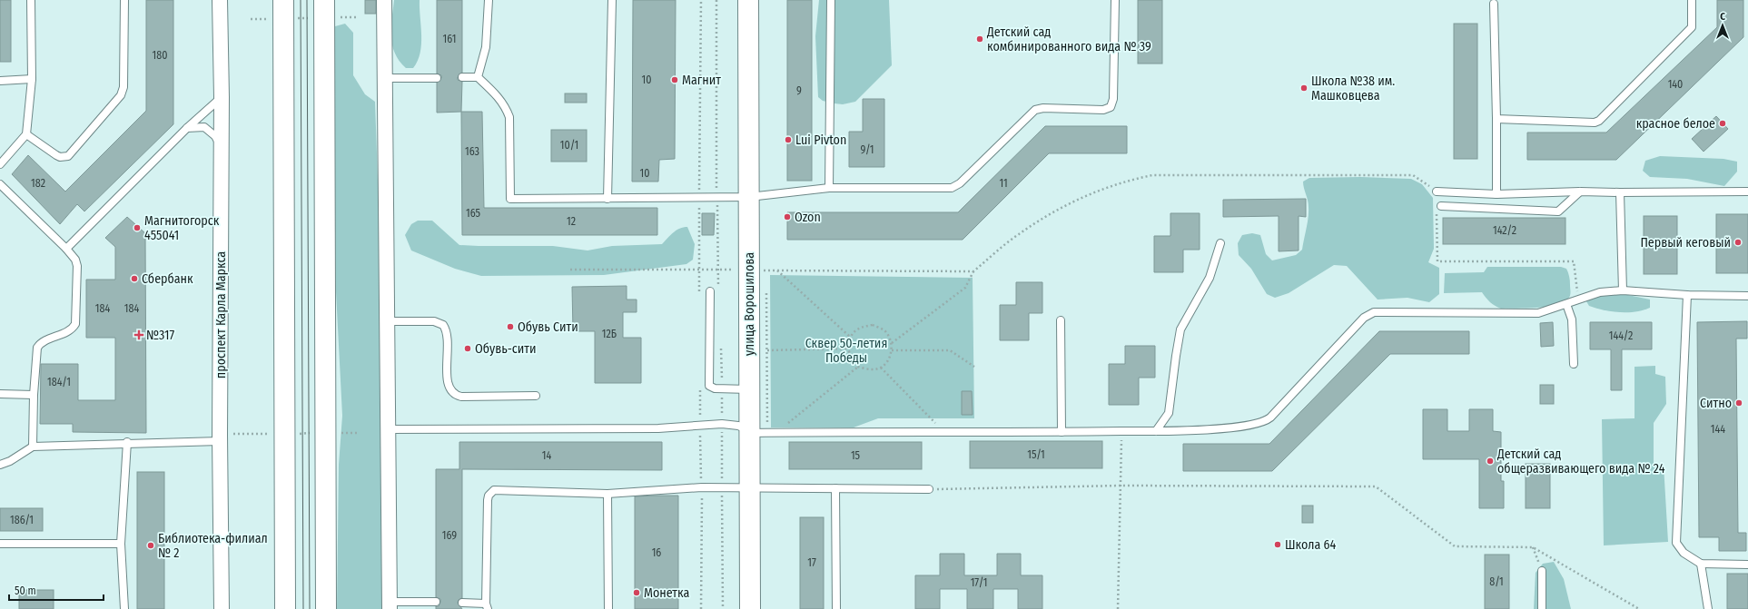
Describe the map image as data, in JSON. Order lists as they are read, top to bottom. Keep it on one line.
{"streets":{"main road":["улица Ворошилова"],"street":["проспект Карла Маркса"]},"parks":["Сквер 50-летия Победы"],"places":{"other":["Детский сад комбинированного вида № 39","Магнит","Школа №38 им. Машковцева","красное белое","Lui Pivton","Ozon","Магнитогорск 455041","Первый кеговый","Сбербанк","Обувь Сити","Обувь-сити","Ситно","Детский сад общеразвивающего вида № 24","Школа 64","Библиотека-филиал № 2","Монетка"],"health":["№317"]},"house_numbers":["161","180","10","140","9","10/1","9/1","163","10","182","11","165","12","142/2","184","184","12Б","144/2","184/1","144","15/1","14","15","186/1","169","16","17","8/1","17/1"],"scale_bar":"50 m","north":"top"}
